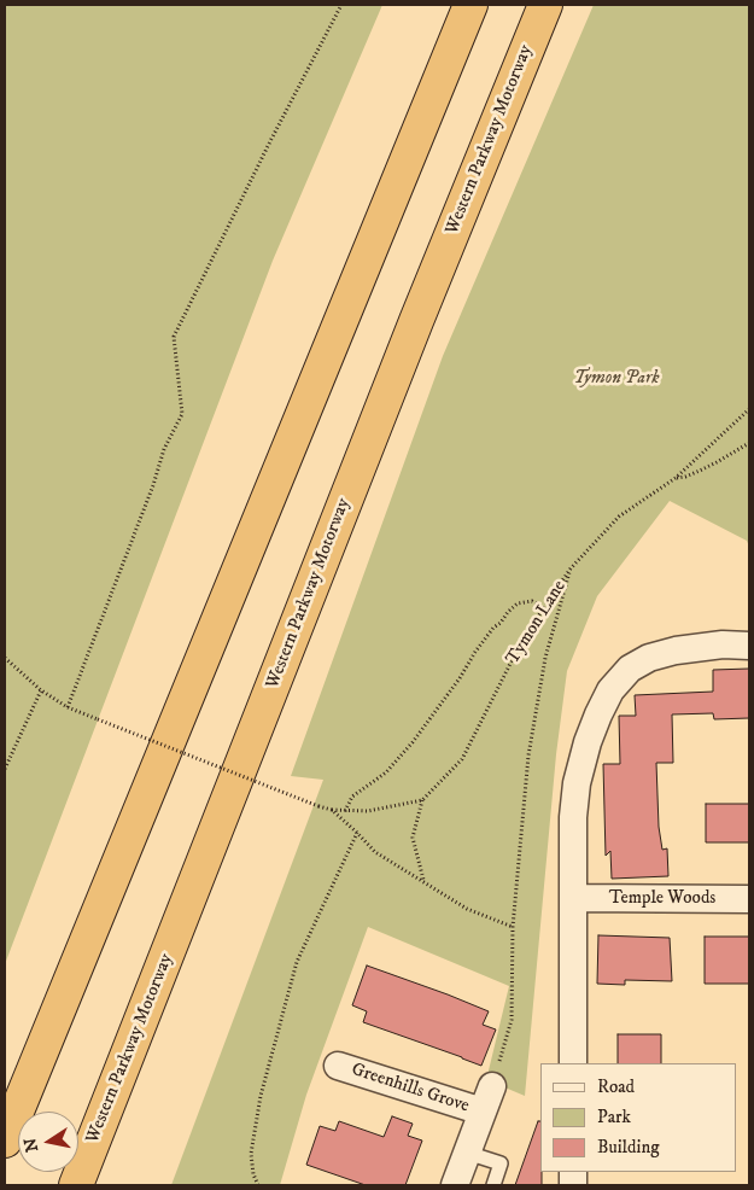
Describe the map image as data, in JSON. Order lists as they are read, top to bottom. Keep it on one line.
{"streets":{"highway":["Western Parkway Motorway"],"street":["Temple Woods","Greenhills Grove"],"path":["Tymon Lane"]},"parks":["Tymon Park"],"legend":["Road","Park","Building"],"north":"left"}
